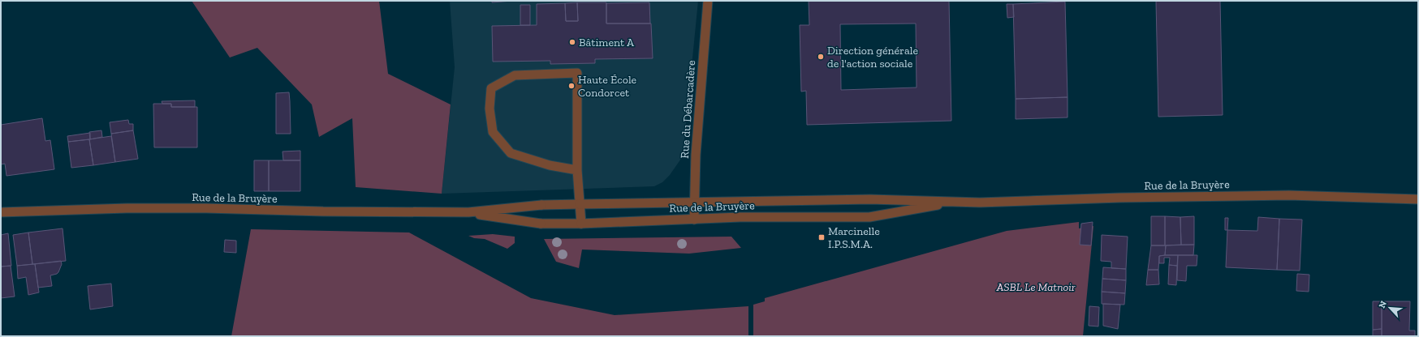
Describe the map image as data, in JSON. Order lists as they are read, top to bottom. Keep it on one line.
{"streets":{"street":["Rue du Débarcadère","Rue de la Bruyère"]},"crossings":[["Rue du Débarcadère","Rue de la Bruyère"]],"parks":["ASBL Le Matnoir"],"places":{"other":["Bâtiment A","Direction générale de l'action sociale","Haute École Condorcet"],"transit":["Marcinelle I.P.S.M.A."]},"north":"top left"}
